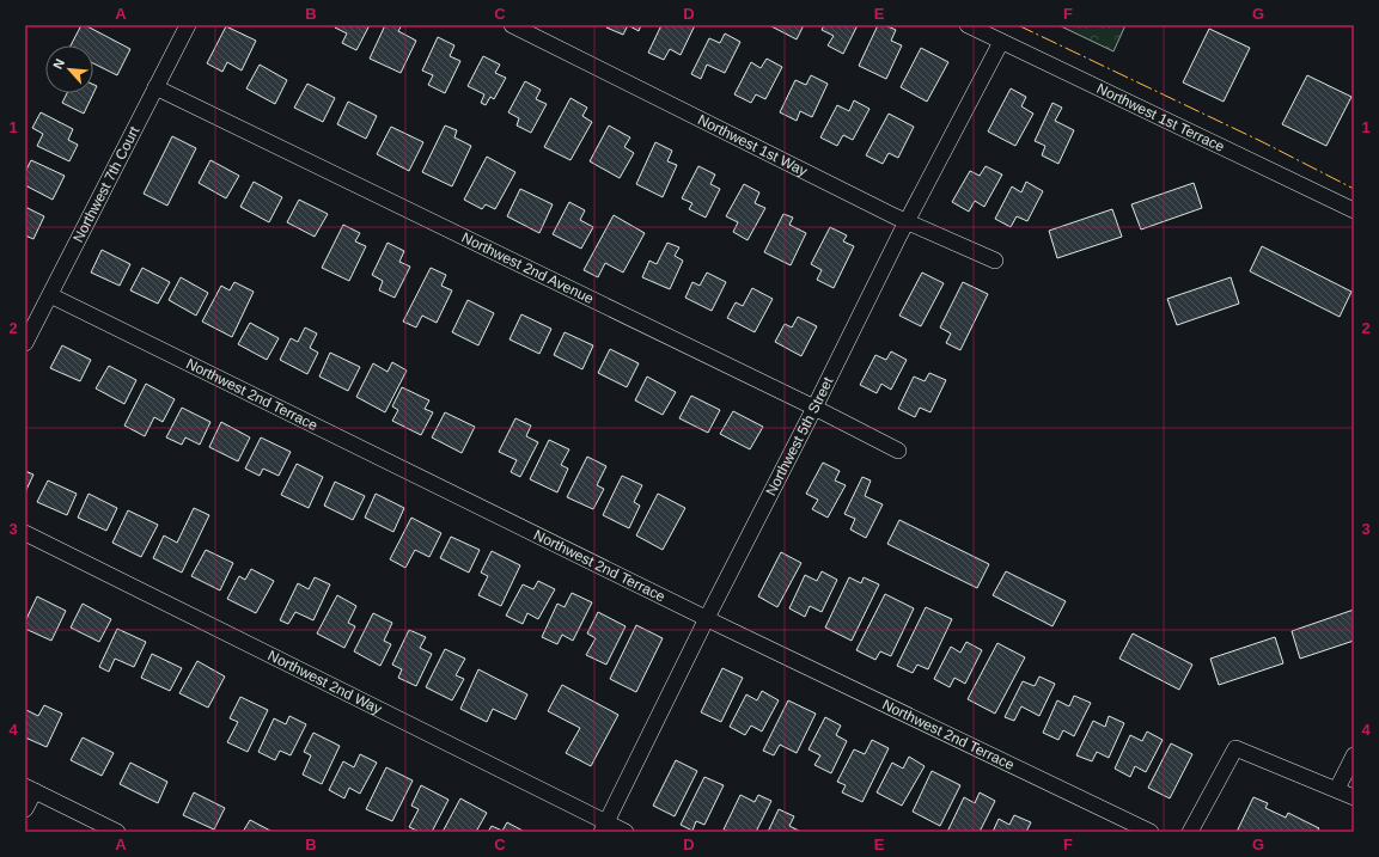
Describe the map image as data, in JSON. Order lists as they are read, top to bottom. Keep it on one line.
{"streets":{"street":["Northwest 1st Terrace","Northwest 1st Way","Northwest 7th Court","Northwest 2nd Avenue","Northwest 2nd Terrace","Northwest 5th Street","Northwest 2nd Way"]},"crossings":[["Northwest 1st Terrace","Northwest 5th Street"],["Northwest 1st Way","Northwest 5th Street"],["Northwest 7th Court","Northwest 2nd Avenue"],["Northwest 7th Court","Northwest 2nd Terrace"],["Northwest 2nd Avenue","Northwest 5th Street"],["Northwest 2nd Terrace","Northwest 5th Street"],["Northwest 5th Street","Northwest 2nd Way"]],"north":"top left","grid":{"columns":["A","B","C","D","E","F","G"],"rows":["1","2","3","4"]}}
